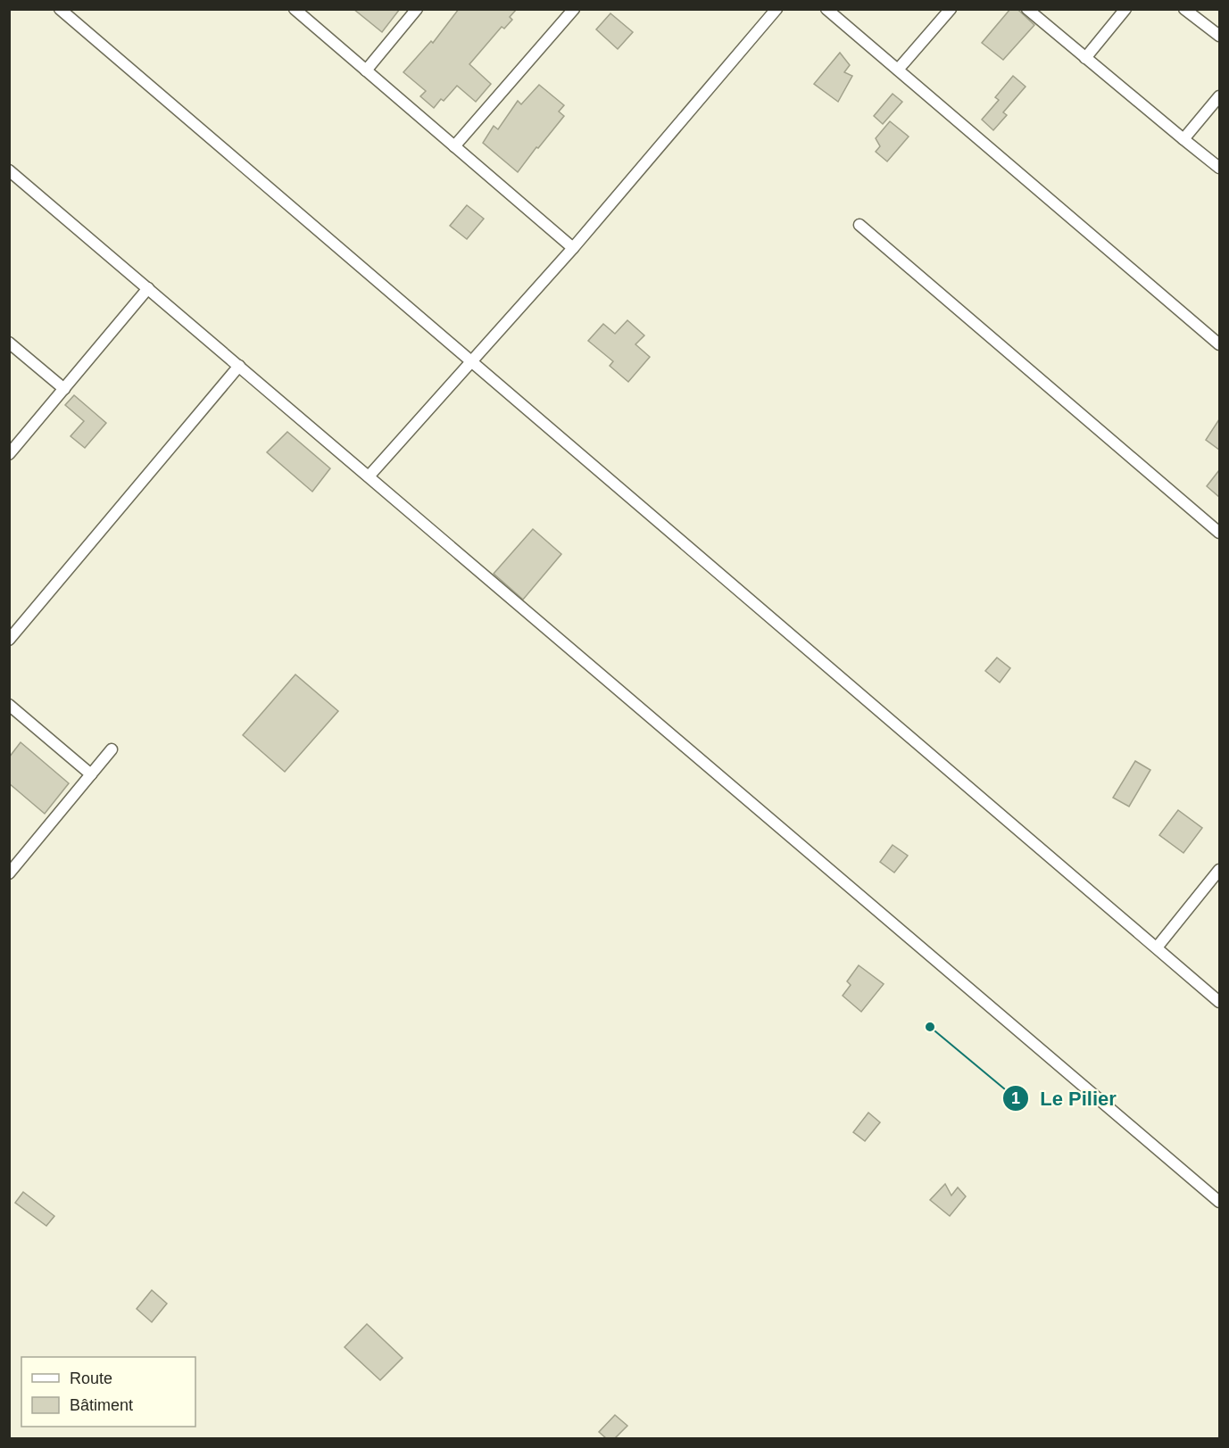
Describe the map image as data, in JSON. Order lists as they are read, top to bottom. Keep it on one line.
{"places":["Le Pilier"],"legend":["Route","Bâtiment"]}
